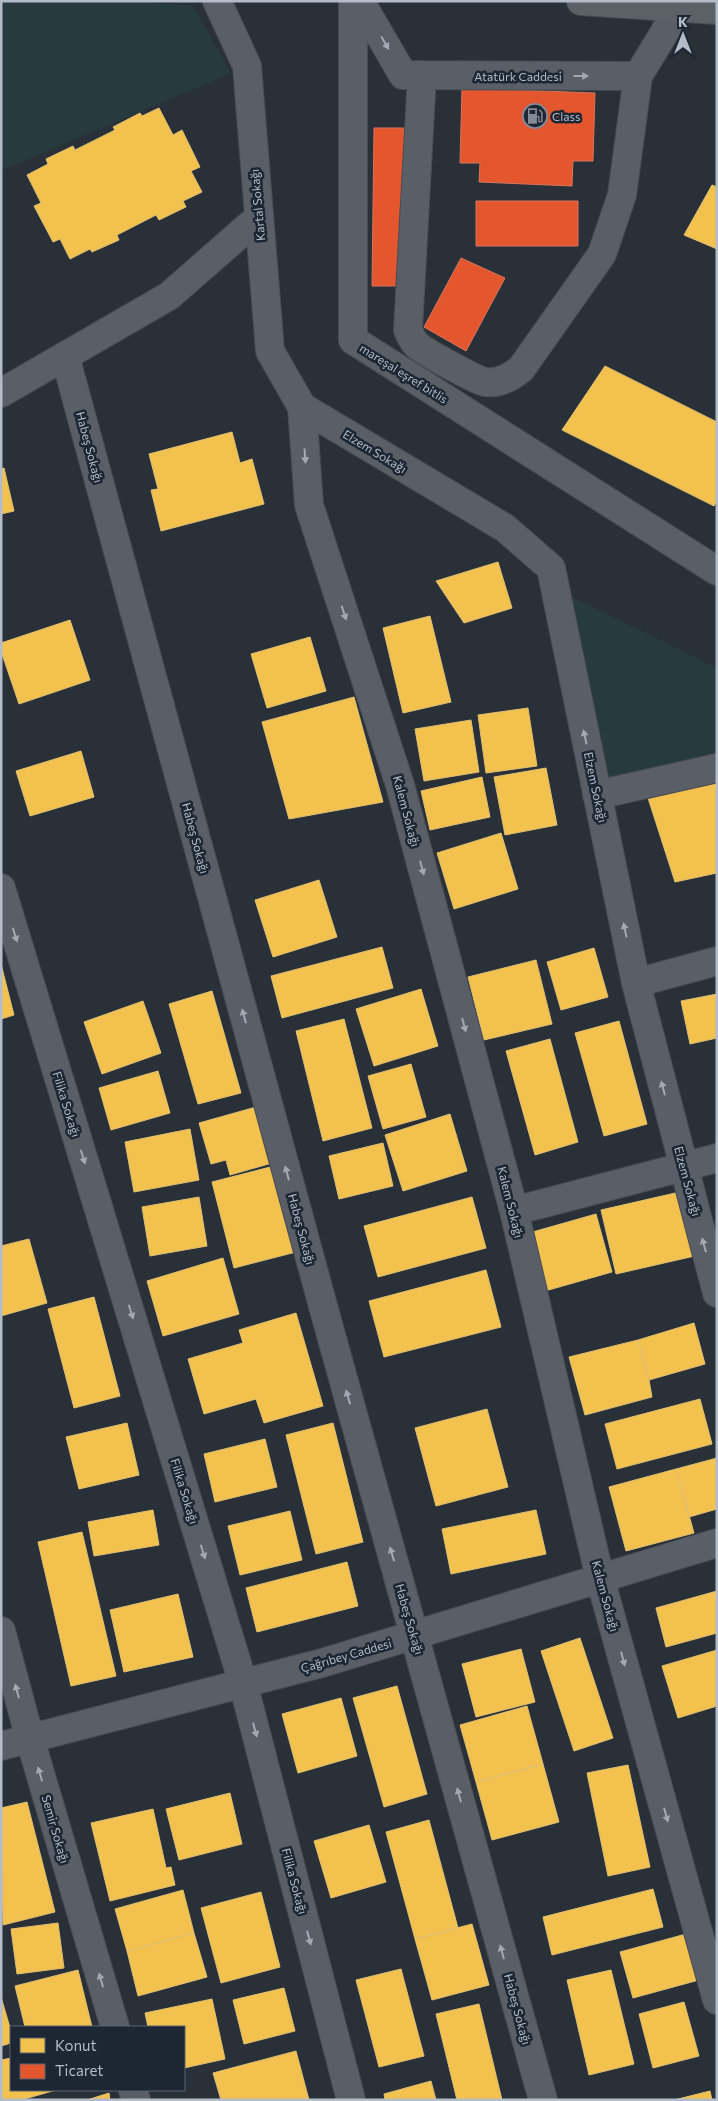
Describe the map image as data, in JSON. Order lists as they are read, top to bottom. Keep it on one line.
{"streets":{"street":["Atatürk Caddesi","Kartal Sokağı","mareşal eşref bitlis","Habeş Sokağı","Elzem Sokağı","Kalem Sokağı","Filika Sokağı","Çağrıbey Caddesi","Semir Sokağı"]},"crossings":[["Kartal Sokağı","Elzem Sokağı"],["Kartal Sokağı","Kalem Sokağı"],["Habeş Sokağı","Çağrıbey Caddesi"],["Elzem Sokağı","Kalem Sokağı"],["Kalem Sokağı","Çağrıbey Caddesi"],["Filika Sokağı","Çağrıbey Caddesi"],["Çağrıbey Caddesi","Semir Sokağı"]],"one_way":["Atatürk Caddesi","Habeş Sokağı","Elzem Sokağı","Kalem Sokağı","Filika Sokağı","Semir Sokağı"],"places":{"fuel station":["Class"]},"legend":["Konut","Ticaret"],"north":"top"}
